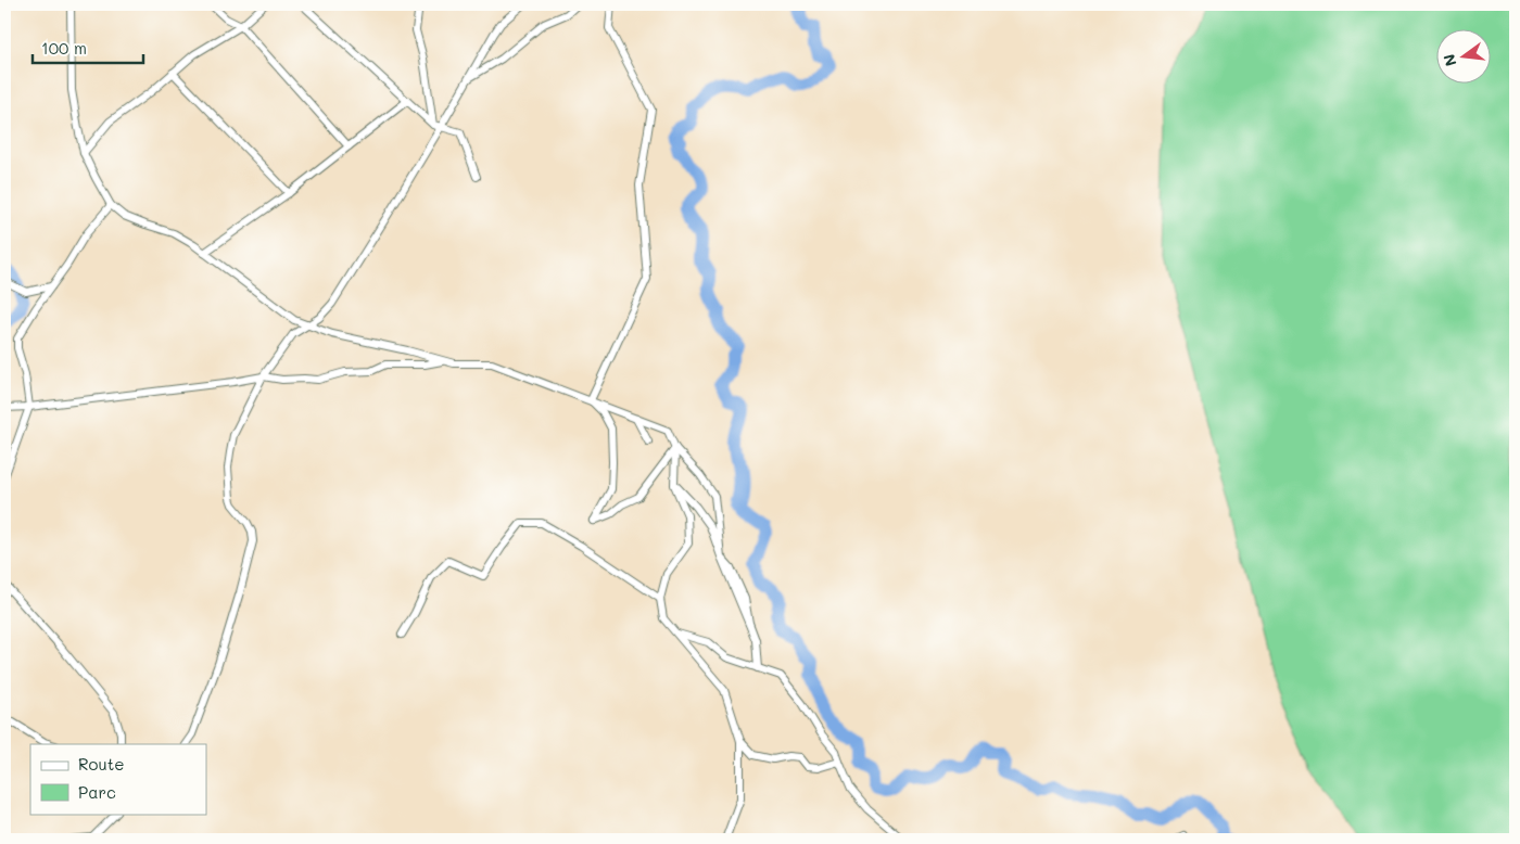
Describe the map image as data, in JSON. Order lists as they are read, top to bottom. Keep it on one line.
{"legend":["Route","Parc"],"scale_bar":"100 m","north":"left"}
